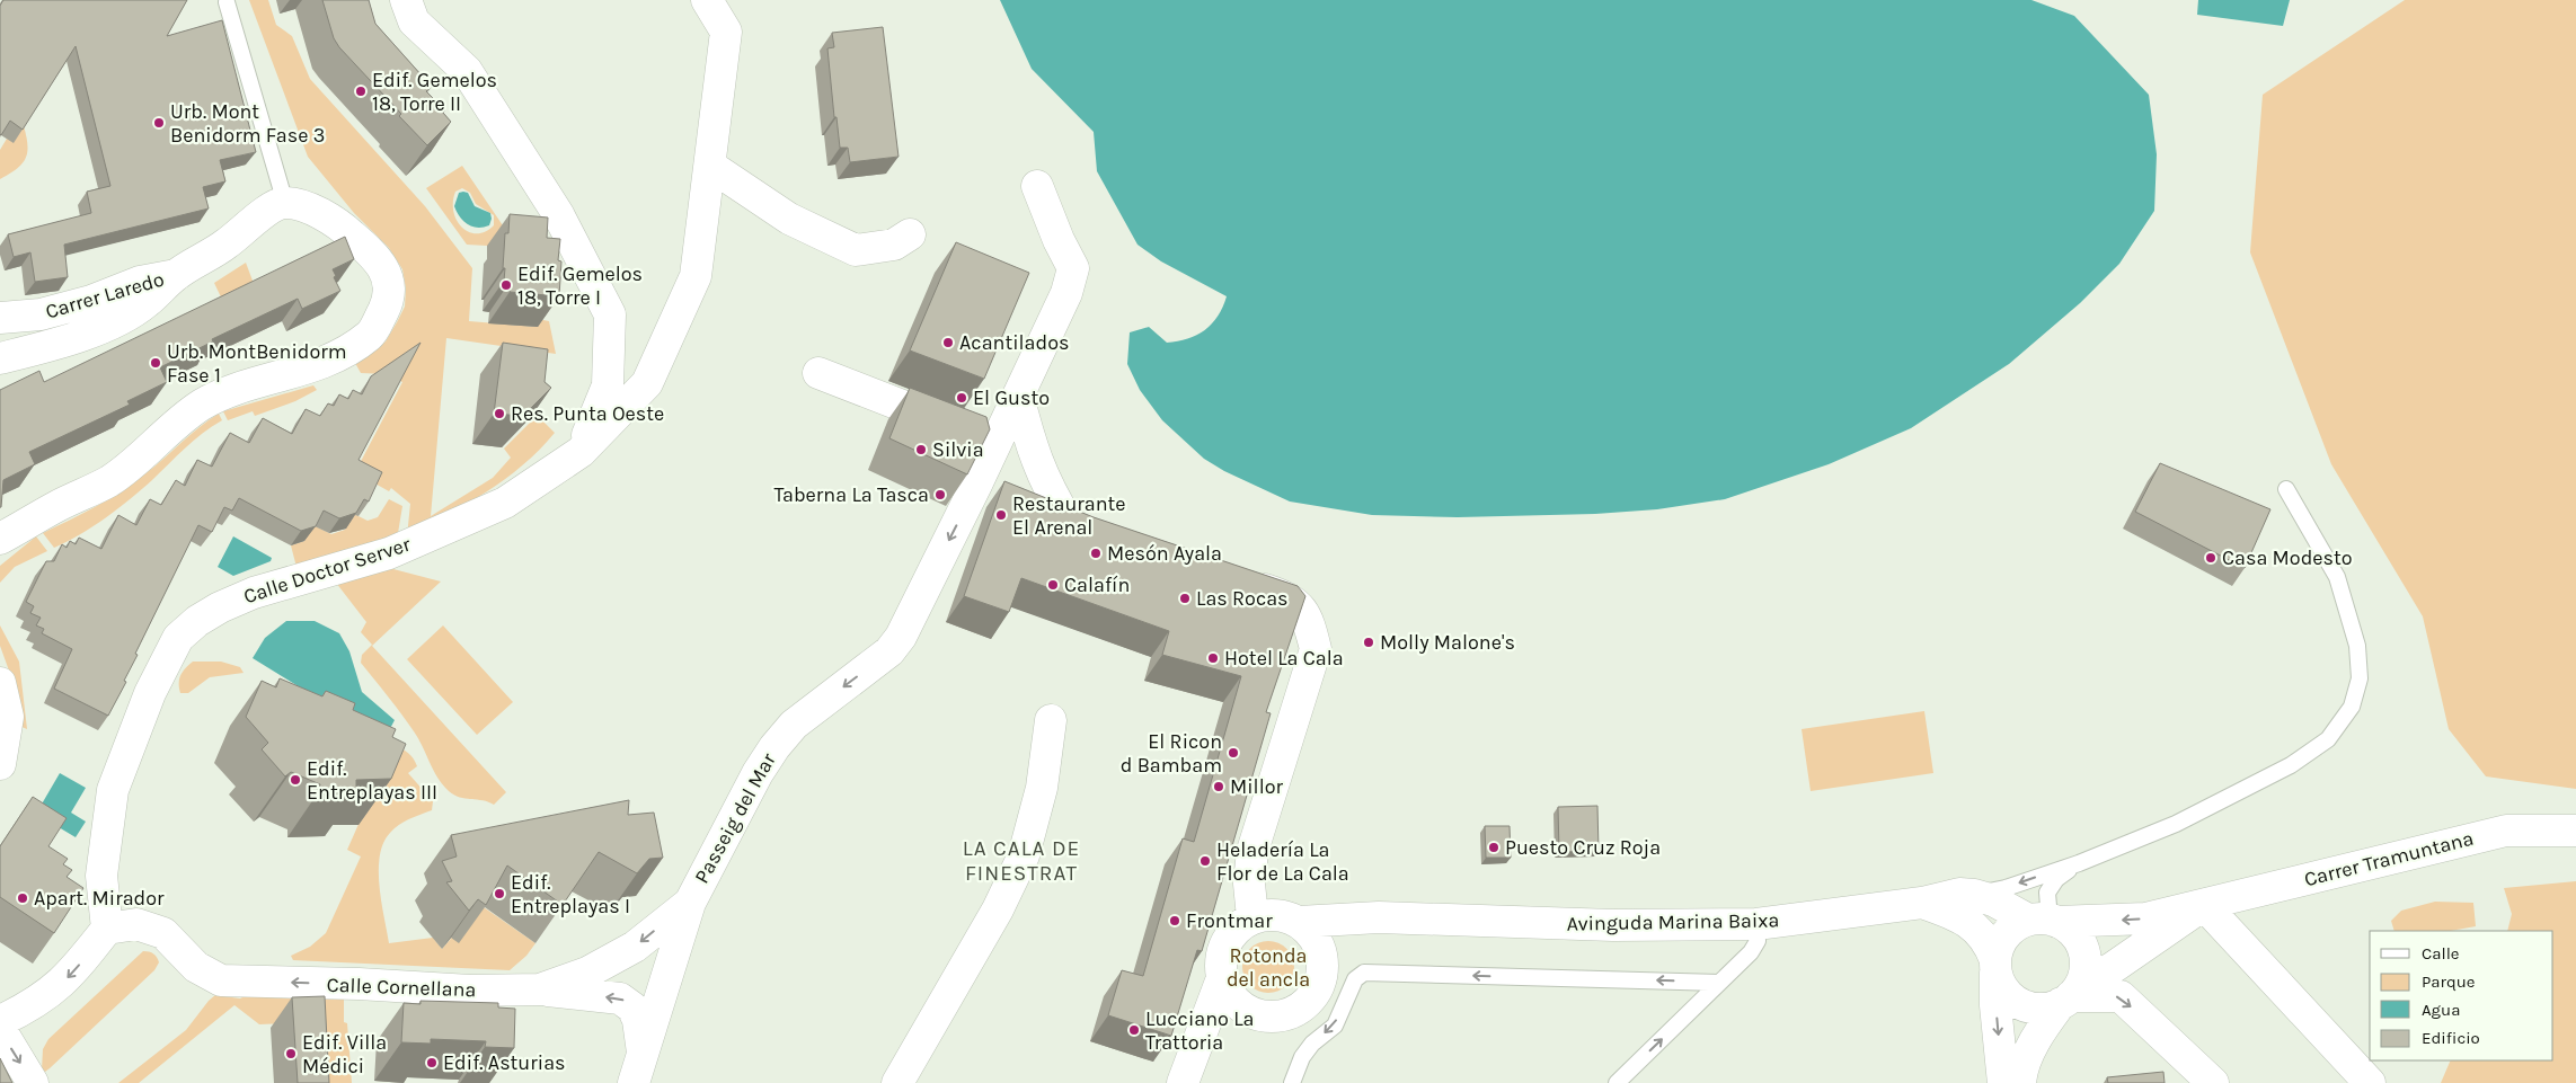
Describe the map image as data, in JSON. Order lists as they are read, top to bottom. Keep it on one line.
{"streets":{"street":["Carrer Laredo","Calle Doctor Server","Passeig del Mar","Carrer Tramuntana","Avinguda Marina Baixa","Calle Cornellana"]},"crossings":[["Calle Doctor Server","Calle Cornellana"],["Passeig del Mar","Calle Cornellana"],["Carrer Tramuntana","Avinguda Marina Baixa"]],"one_way":["Calle Cornellana"],"districts":["LA CALA DE FINESTRAT"],"parks":["Rotonda del ancla"],"places":["Edif. Gemelos 18, Torre II","Urb. Mont Benidorm Fase 3","Edif. Gemelos 18, Torre I","Acantilados","Urb. MontBenidorm Fase 1","El Gusto","Res. Punta Oeste","Silvia","Taberna La Tasca","Restaurante El Arenal","Mesón Ayala","Casa Modesto","Calafín","Las Rocas","Molly Malone's","Hotel La Cala","El Ricon d Bambam","Edif. Entreplayas III","Millor","Puesto Cruz Roja","Heladería La Flor de La Cala","Edif. Entreplayas I","Apart. Mirador","Frontmar","Lucciano La Trattoria","Edif. Villa Médici","Edif. Asturias"],"legend":["Calle","Parque","Agua","Edificio"]}
